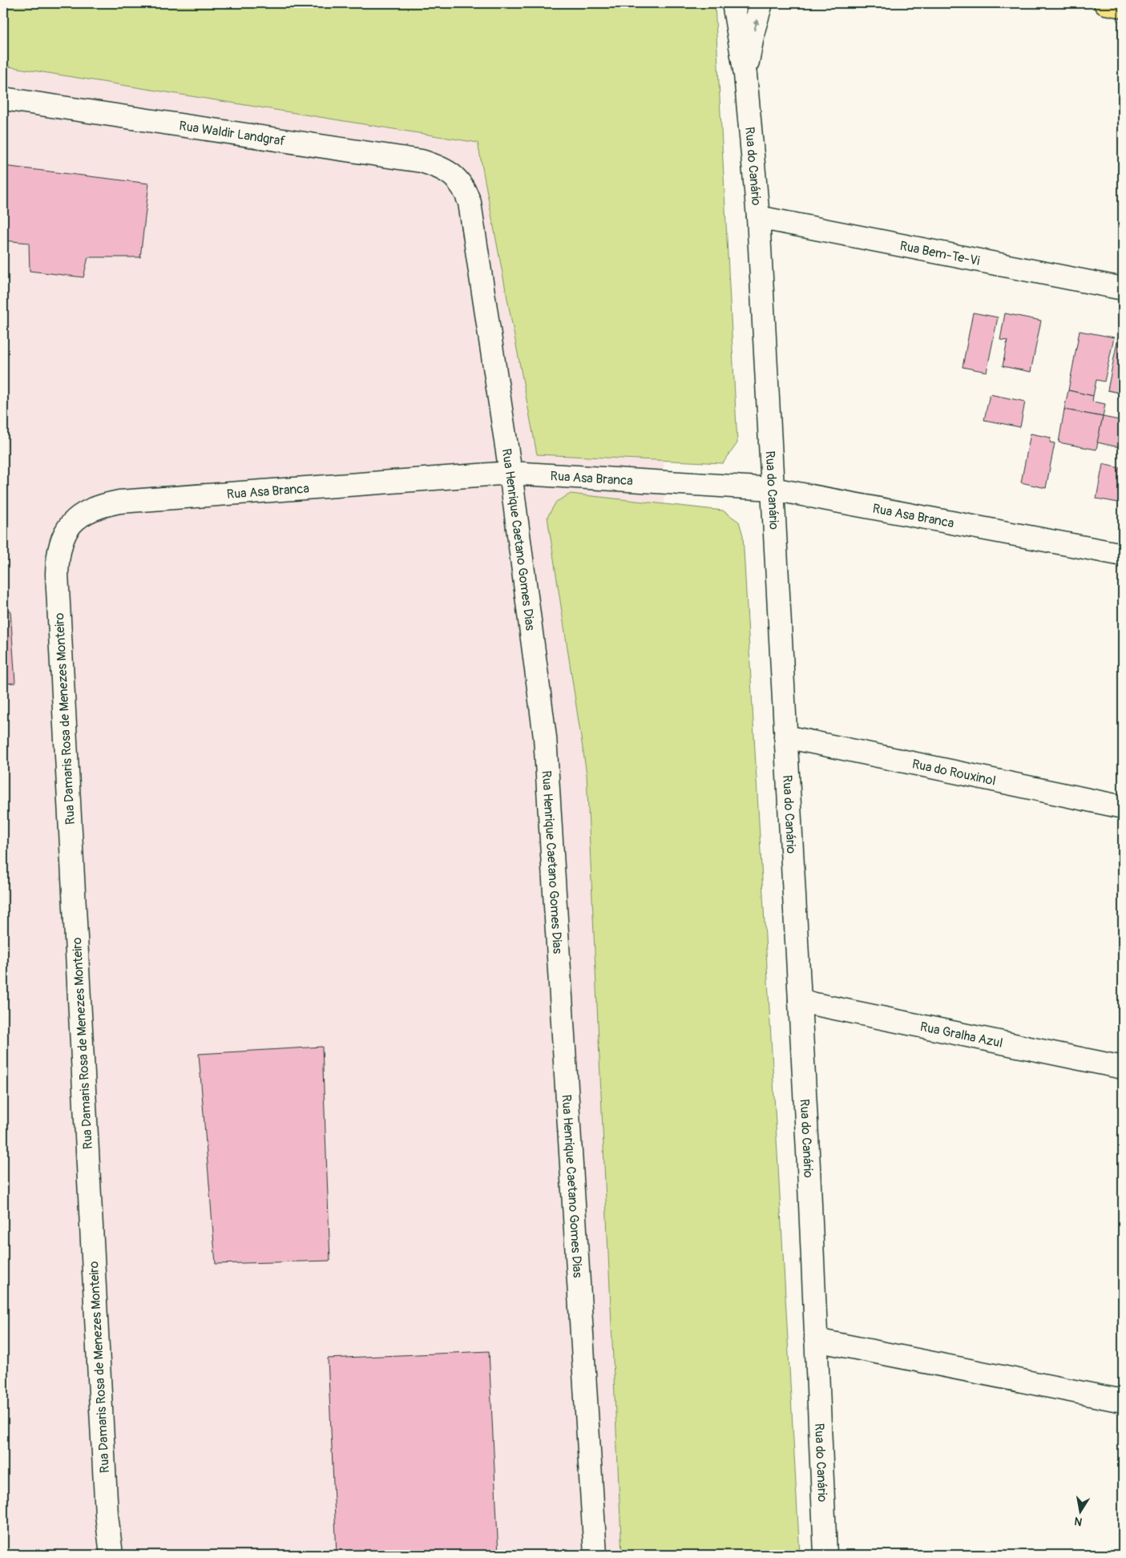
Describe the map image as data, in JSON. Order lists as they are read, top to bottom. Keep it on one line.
{"streets":{"street":["Rua Waldir Landgraf","Rua do Canário","Rua Bem-Te-Vi","Rua Asa Branca","Rua Henrique Caetano Gomes Dias","Rua Damaris Rosa de Menezes Monteiro","Rua do Rouxinol","Rua Gralha Azul"]},"crossings":[["Rua Waldir Landgraf","Rua Henrique Caetano Gomes Dias"],["Rua do Canário","Rua Bem-Te-Vi"],["Rua do Canário","Rua Asa Branca"],["Rua do Canário","Rua do Rouxinol"],["Rua do Canário","Rua Gralha Azul"],["Rua Asa Branca","Rua Henrique Caetano Gomes Dias"],["Rua Asa Branca","Rua Damaris Rosa de Menezes Monteiro"]],"north":"bottom"}
